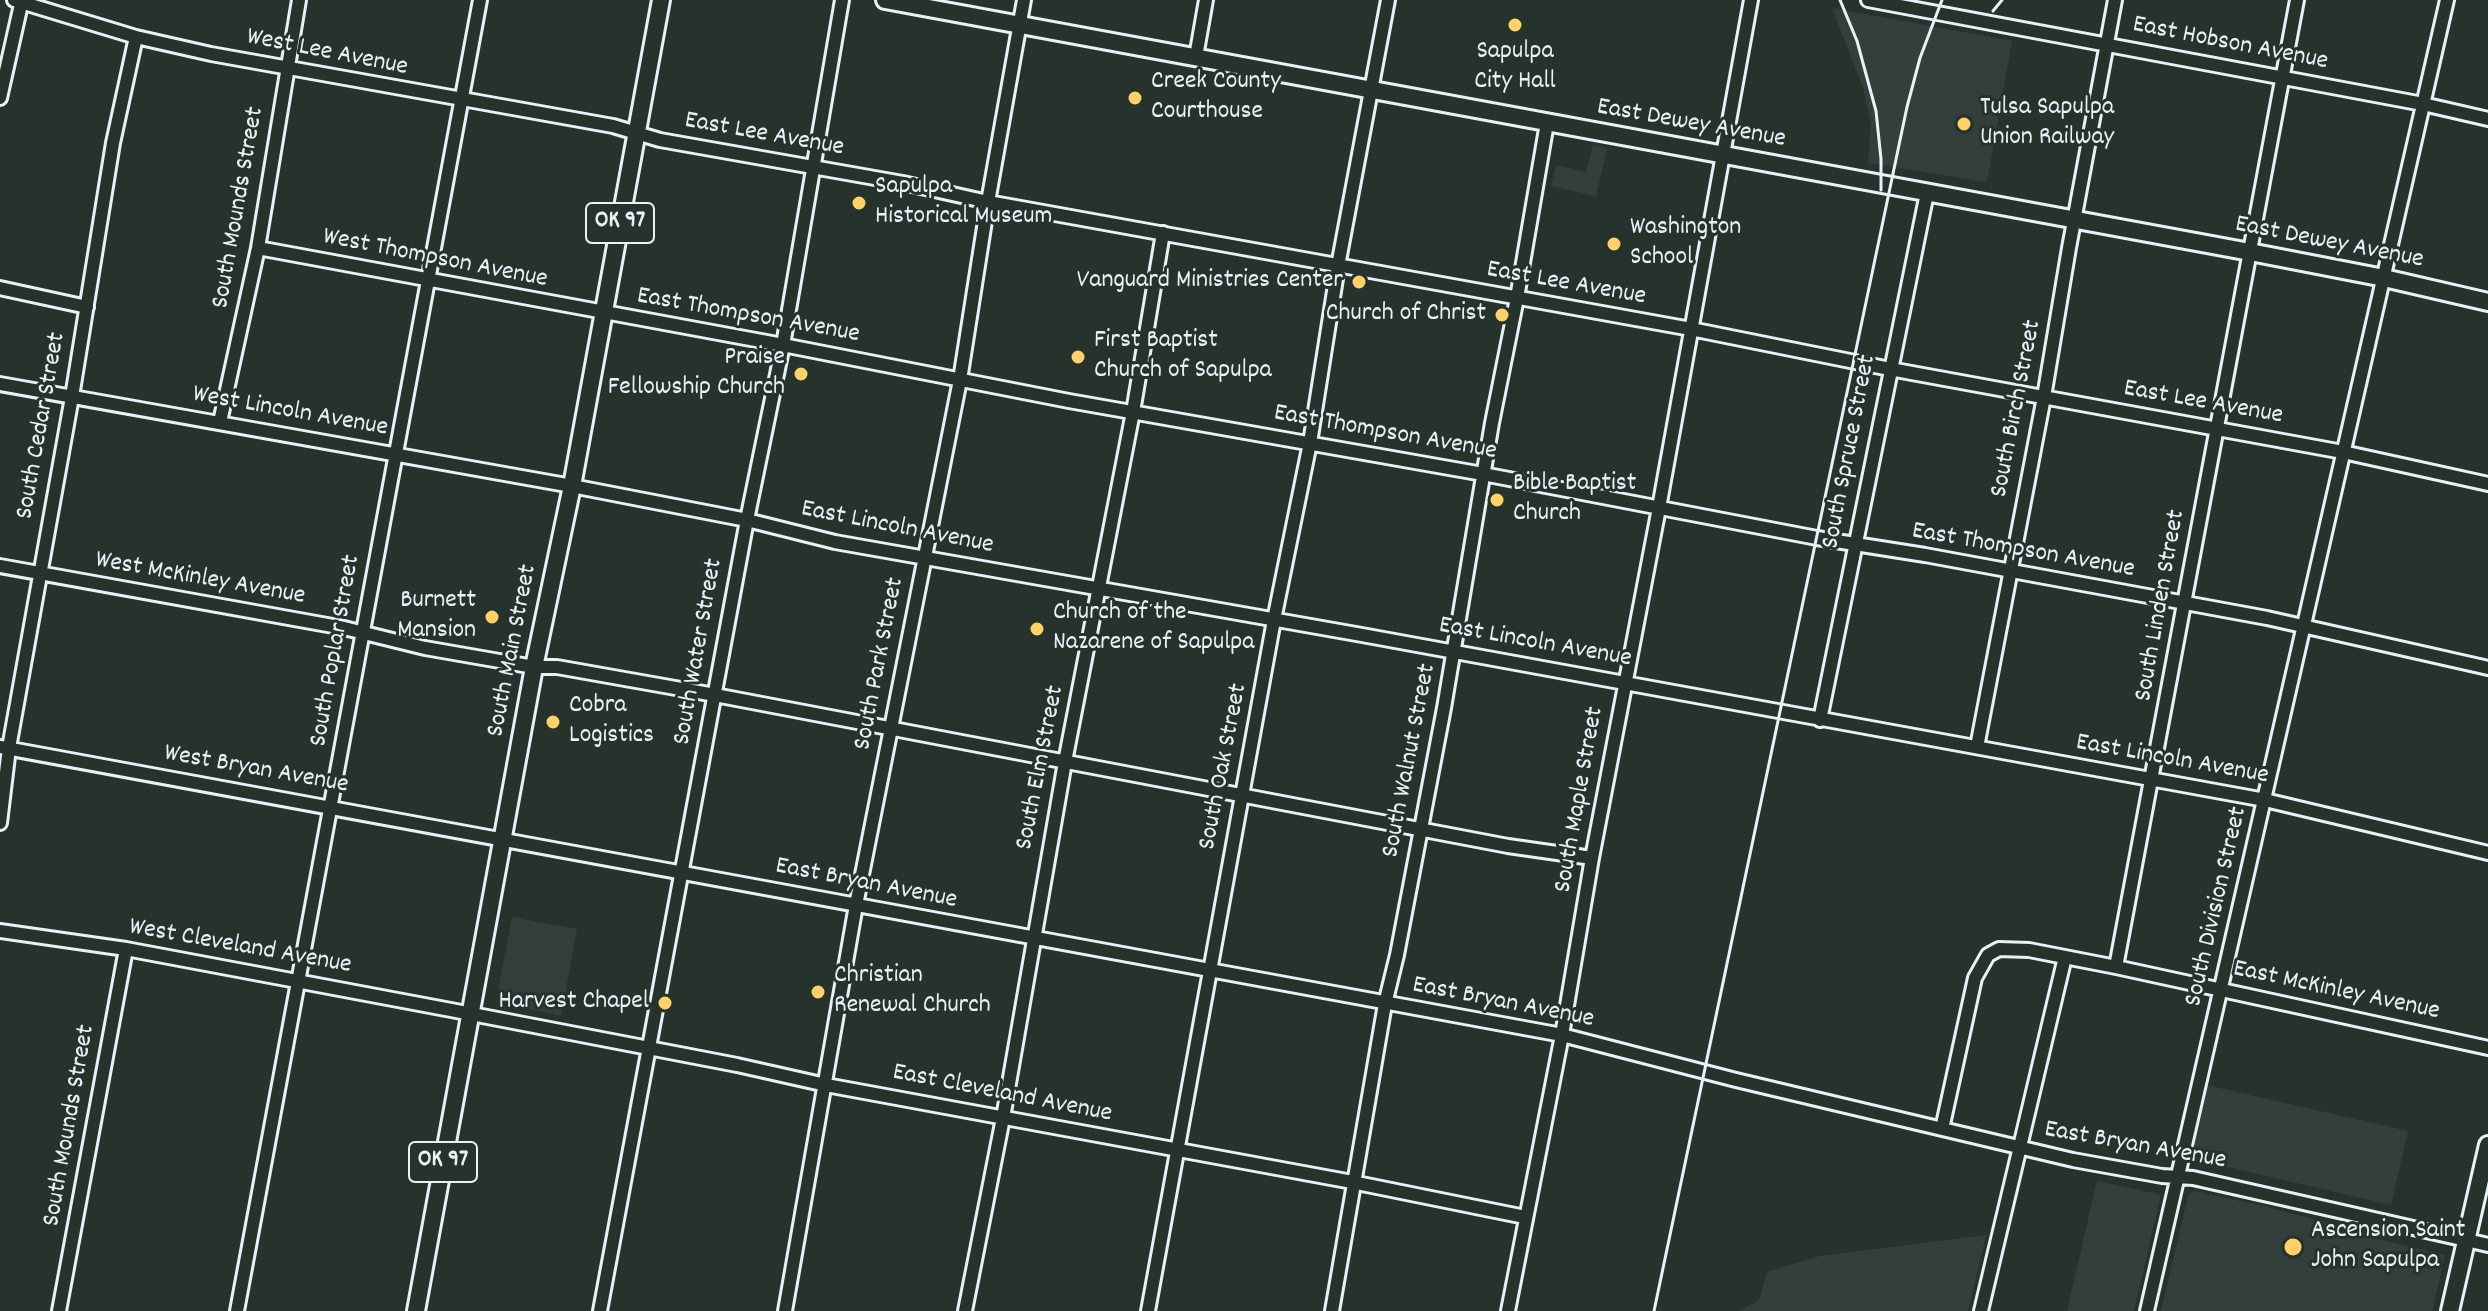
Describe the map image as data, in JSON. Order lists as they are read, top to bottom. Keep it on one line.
{"streets":{"main road":["East Dewey Avenue","OK 97","South Main Street"],"street":["East Hobson Avenue","West Lee Avenue","East Lee Avenue","South Mounds Street","West Thompson Avenue","East Thompson Avenue","South Birch Street","West Lincoln Avenue","South Cedar Street","South Spruce Street","East Lincoln Avenue","West McKinley Avenue","South Linden Street","South Poplar Street","South Water Street","South Park Street","South Walnut Street","South Oak Street","South Elm Street","West Bryan Avenue","South Maple Street","East Bryan Avenue","South Division Street","West Cleveland Avenue","East McKinley Avenue","East Cleveland Avenue"]},"crossings":[["East Hobson Avenue","South Birch Street"],["East Hobson Avenue","South Linden Street"],["East Hobson Avenue","South Division Street"],["West Lee Avenue","East Lee Avenue"],["West Lee Avenue","South Mounds Street"],["West Lee Avenue","South Cedar Street"],["West Lee Avenue","South Poplar Street"],["West Lee Avenue","South Main Street"],["East Dewey Avenue","South Birch Street"],["East Dewey Avenue","South Spruce Street"],["East Dewey Avenue","South Linden Street"],["East Dewey Avenue","South Park Street"],["East Dewey Avenue","South Walnut Street"],["East Dewey Avenue","South Oak Street"],["East Dewey Avenue","South Maple Street"],["East Dewey Avenue","South Division Street"],["East Lee Avenue","South Birch Street"],["East Lee Avenue","South Spruce Street"],["East Lee Avenue","South Linden Street"],["East Lee Avenue","South Main Street"],["East Lee Avenue","South Water Street"],["East Lee Avenue","South Park Street"],["East Lee Avenue","South Walnut Street"],["East Lee Avenue","South Oak Street"],["East Lee Avenue","South Elm Street"],["East Lee Avenue","South Maple Street"],["East Lee Avenue","South Division Street"],["South Mounds Street","West Thompson Avenue"],["South Mounds Street","West Lincoln Avenue"],["South Mounds Street","West Cleveland Avenue"],["West Thompson Avenue","East Thompson Avenue"],["West Thompson Avenue","South Poplar Street"],["West Thompson Avenue","South Main Street"],["East Thompson Avenue","South Birch Street"],["East Thompson Avenue","South Spruce Street"],["East Thompson Avenue","South Linden Street"],["East Thompson Avenue","South Main Street"],["East Thompson Avenue","South Water Street"],["East Thompson Avenue","South Park Street"],["East Thompson Avenue","South Walnut Street"],["East Thompson Avenue","South Oak Street"],["East Thompson Avenue","South Elm Street"],["East Thompson Avenue","South Maple Street"],["East Thompson Avenue","South Division Street"],["South Birch Street","East Lincoln Avenue"],["West Lincoln Avenue","South Cedar Street"],["West Lincoln Avenue","East Lincoln Avenue"],["West Lincoln Avenue","South Poplar Street"],["West Lincoln Avenue","South Main Street"],["South Cedar Street","West McKinley Avenue"],["South Cedar Street","West Bryan Avenue"],["South Spruce Street","East Lincoln Avenue"],["East Lincoln Avenue","South Linden Street"],["East Lincoln Avenue","South Main Street"],["East Lincoln Avenue","South Water Street"],["East Lincoln Avenue","South Park Street"],["East Lincoln Avenue","South Walnut Street"],["East Lincoln Avenue","South Oak Street"],["East Lincoln Avenue","South Elm Street"],["East Lincoln Avenue","South Maple Street"],["East Lincoln Avenue","South Division Street"],["West McKinley Avenue","South Poplar Street"],["West McKinley Avenue","South Main Street"],["South Linden Street","East McKinley Avenue"],["South Poplar Street","West Bryan Avenue"],["South Poplar Street","West Cleveland Avenue"],["South Main Street","West Bryan Avenue"],["South Main Street","East Bryan Avenue"],["South Main Street","West Cleveland Avenue"],["South Main Street","East Cleveland Avenue"],["South Water Street","East Bryan Avenue"],["South Water Street","East Cleveland Avenue"],["South Park Street","East Bryan Avenue"],["South Park Street","East Cleveland Avenue"],["South Walnut Street","East Bryan Avenue"],["South Walnut Street","East Cleveland Avenue"],["South Oak Street","East Bryan Avenue"],["South Oak Street","East Cleveland Avenue"],["South Elm Street","East Bryan Avenue"],["South Elm Street","East Cleveland Avenue"],["West Bryan Avenue","East Bryan Avenue"],["South Maple Street","East Bryan Avenue"],["South Maple Street","East Cleveland Avenue"],["East Bryan Avenue","South Division Street"],["East Bryan Avenue","East McKinley Avenue"],["South Division Street","East McKinley Avenue"],["West Cleveland Avenue","East Cleveland Avenue"]],"places":["Sapulpa City Hall","Creek County Courthouse","Tulsa Sapulpa Union Railway","Sapulpa Historical Museum","Washington School","Vanguard Ministries Center","Church of Christ","First Baptist Church of Sapulpa","Praise Fellowship Church","Bible Baptist Church","Burnett Mansion","Church of the Nazarene of Sapulpa","Cobra Logistics","Christian Renewal Church","Harvest Chapel","Ascension Saint John Sapulpa"]}
